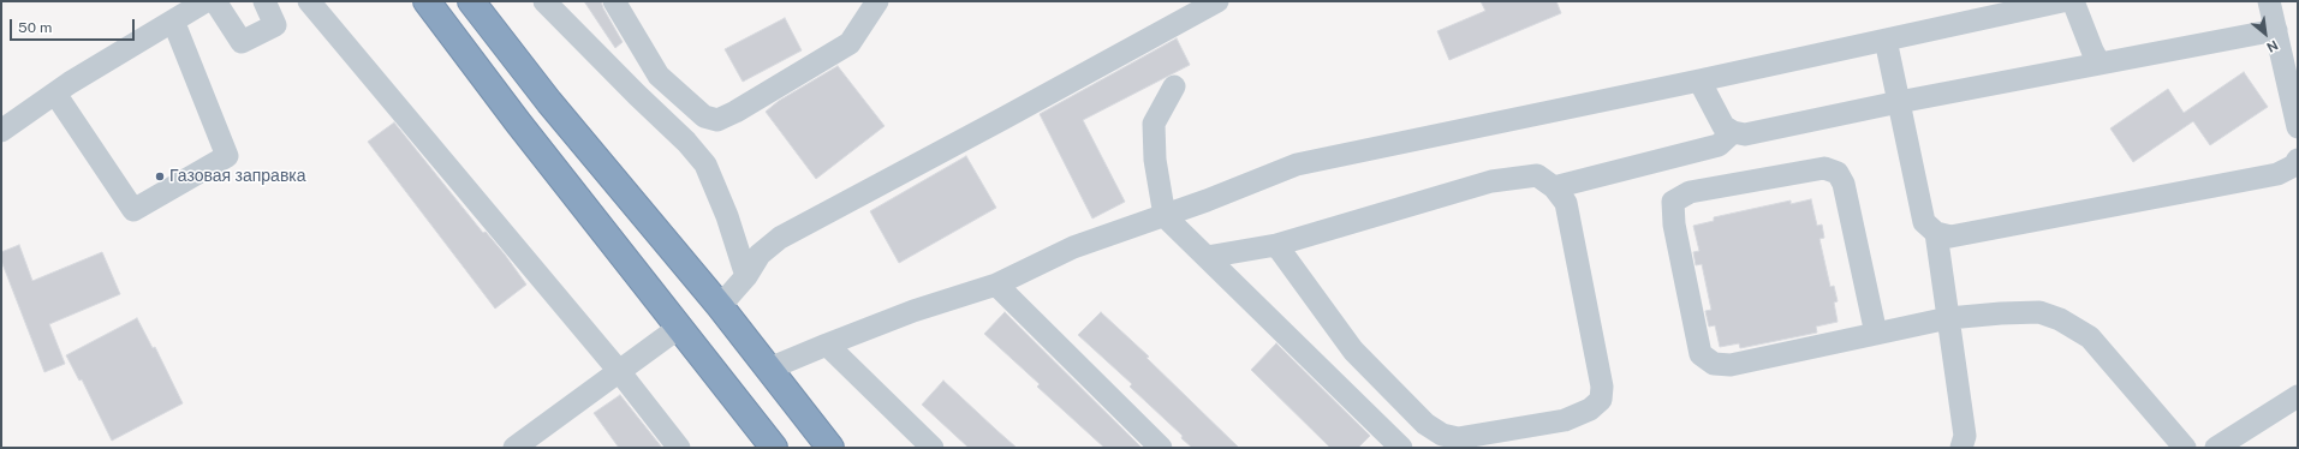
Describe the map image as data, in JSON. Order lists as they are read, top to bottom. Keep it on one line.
{"places":["Газовая заправка"],"scale_bar":"50 m","north":"bottom right"}
